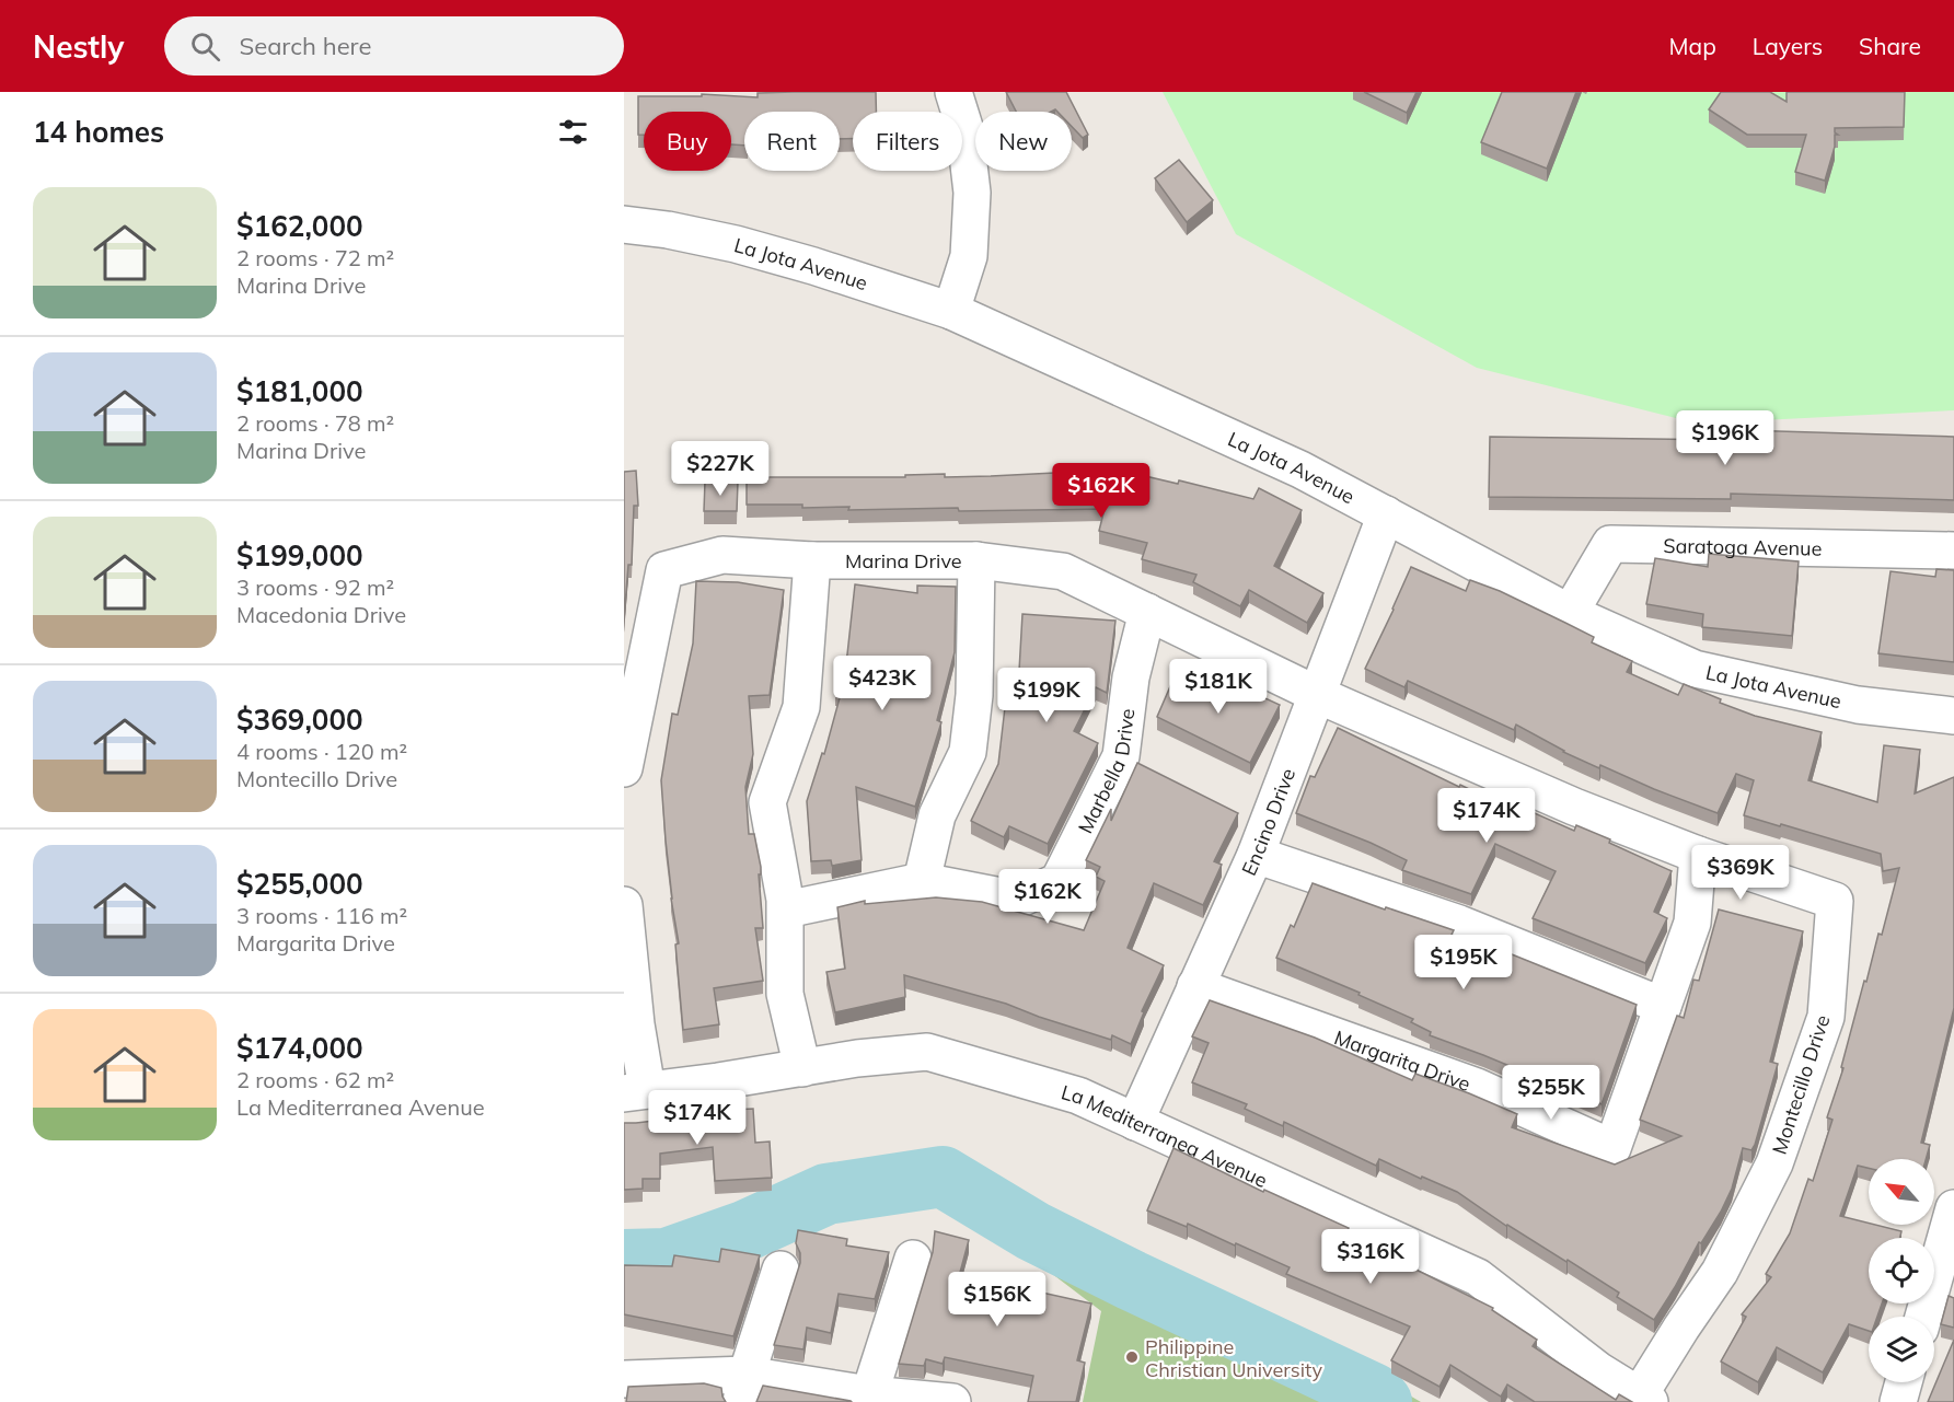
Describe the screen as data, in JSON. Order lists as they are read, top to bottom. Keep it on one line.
{"streets":{"street":["La Jota Avenue","Saratoga Avenue","Marina Drive","Marbella Drive","Encino Drive","Margarita Drive","Montecillo Drive","La Mediterranea Avenue"]},"crossings":[["La Jota Avenue","Saratoga Avenue"],["La Jota Avenue","Encino Drive"],["Marina Drive","Marbella Drive"],["Marina Drive","Encino Drive"],["Marina Drive","Montecillo Drive"],["Encino Drive","Margarita Drive"],["Encino Drive","Montecillo Drive"],["Encino Drive","La Mediterranea Avenue"],["Margarita Drive","Montecillo Drive"],["Montecillo Drive","La Mediterranea Avenue"]],"places":["Philippine Christian University"],"north":"top left","page":{"header":"Nestly","search":"Search here","nav":["Map","Layers","Share"],"heading":"14 homes","chip":["Buy","Rent","Filters","New"],"list":[{"name":"$162,000","note":"2 rooms · 72 m² · Marina Drive"},{"name":"$181,000","note":"2 rooms · 78 m² · Marina Drive"},{"name":"$199,000","note":"3 rooms · 92 m² · Macedonia Drive"},{"name":"$369,000","note":"4 rooms · 120 m² · Montecillo Drive"},{"name":"$255,000","note":"3 rooms · 116 m² · Margarita Drive"},{"name":"$174,000","note":"2 rooms · 62 m² · La Mediterranea Avenue"}],"price":["$196K","$227K","$162K","$423K","$181K","$199K","$174K","$369K","$162K","$195K","$255K","$174K","$316K","$156K"]}}
